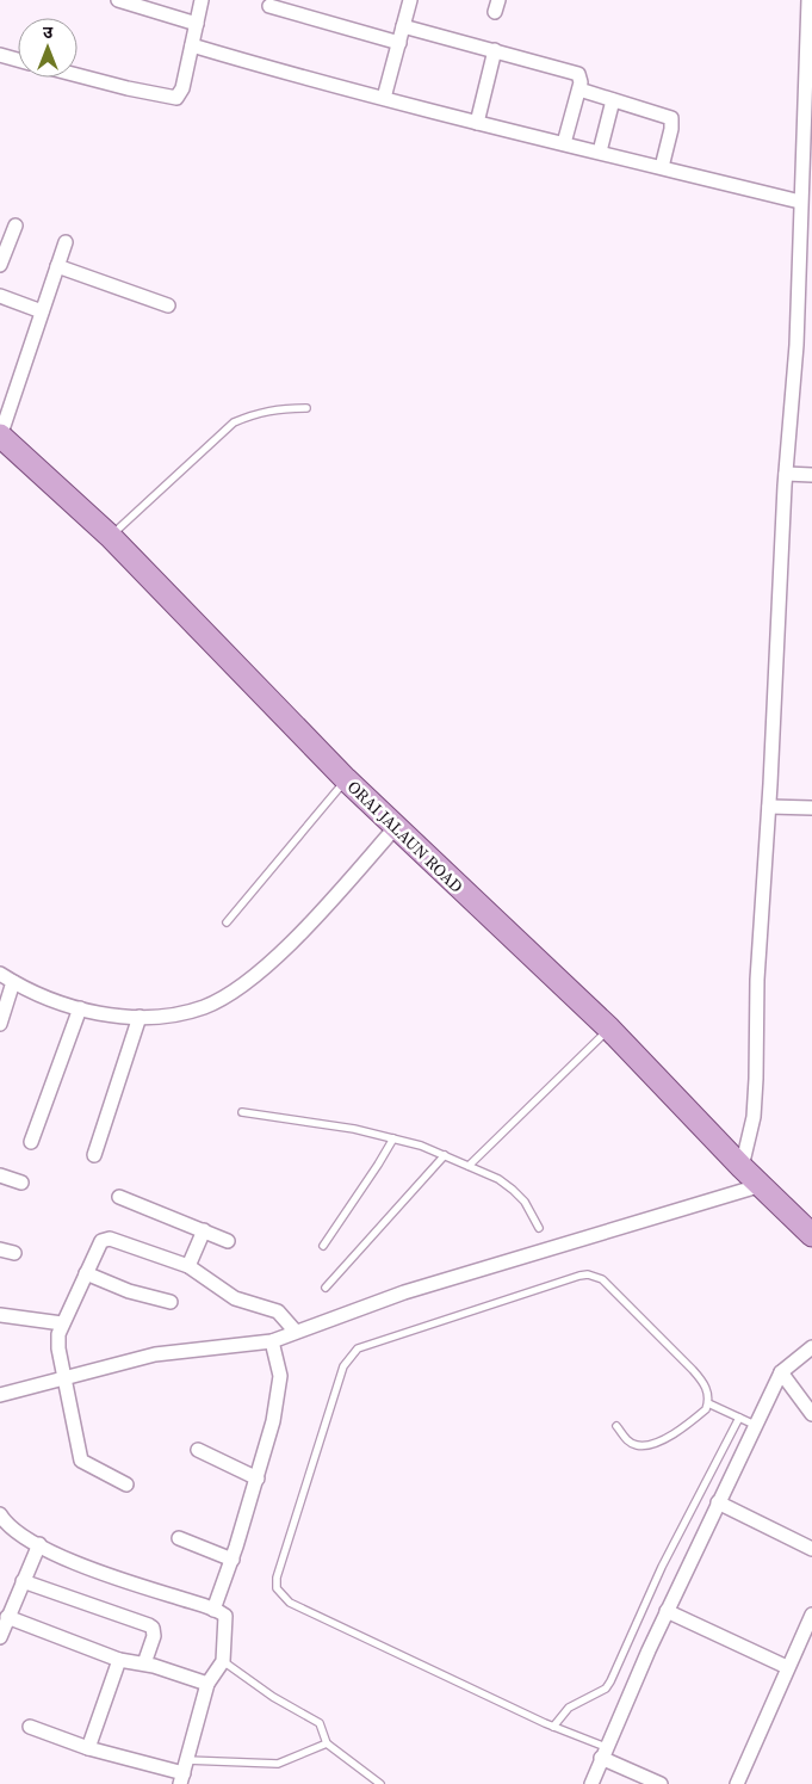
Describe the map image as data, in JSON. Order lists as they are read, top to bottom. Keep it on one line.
{"streets":{"main road":["ORAI JALAUN ROAD"]},"north":"top"}
